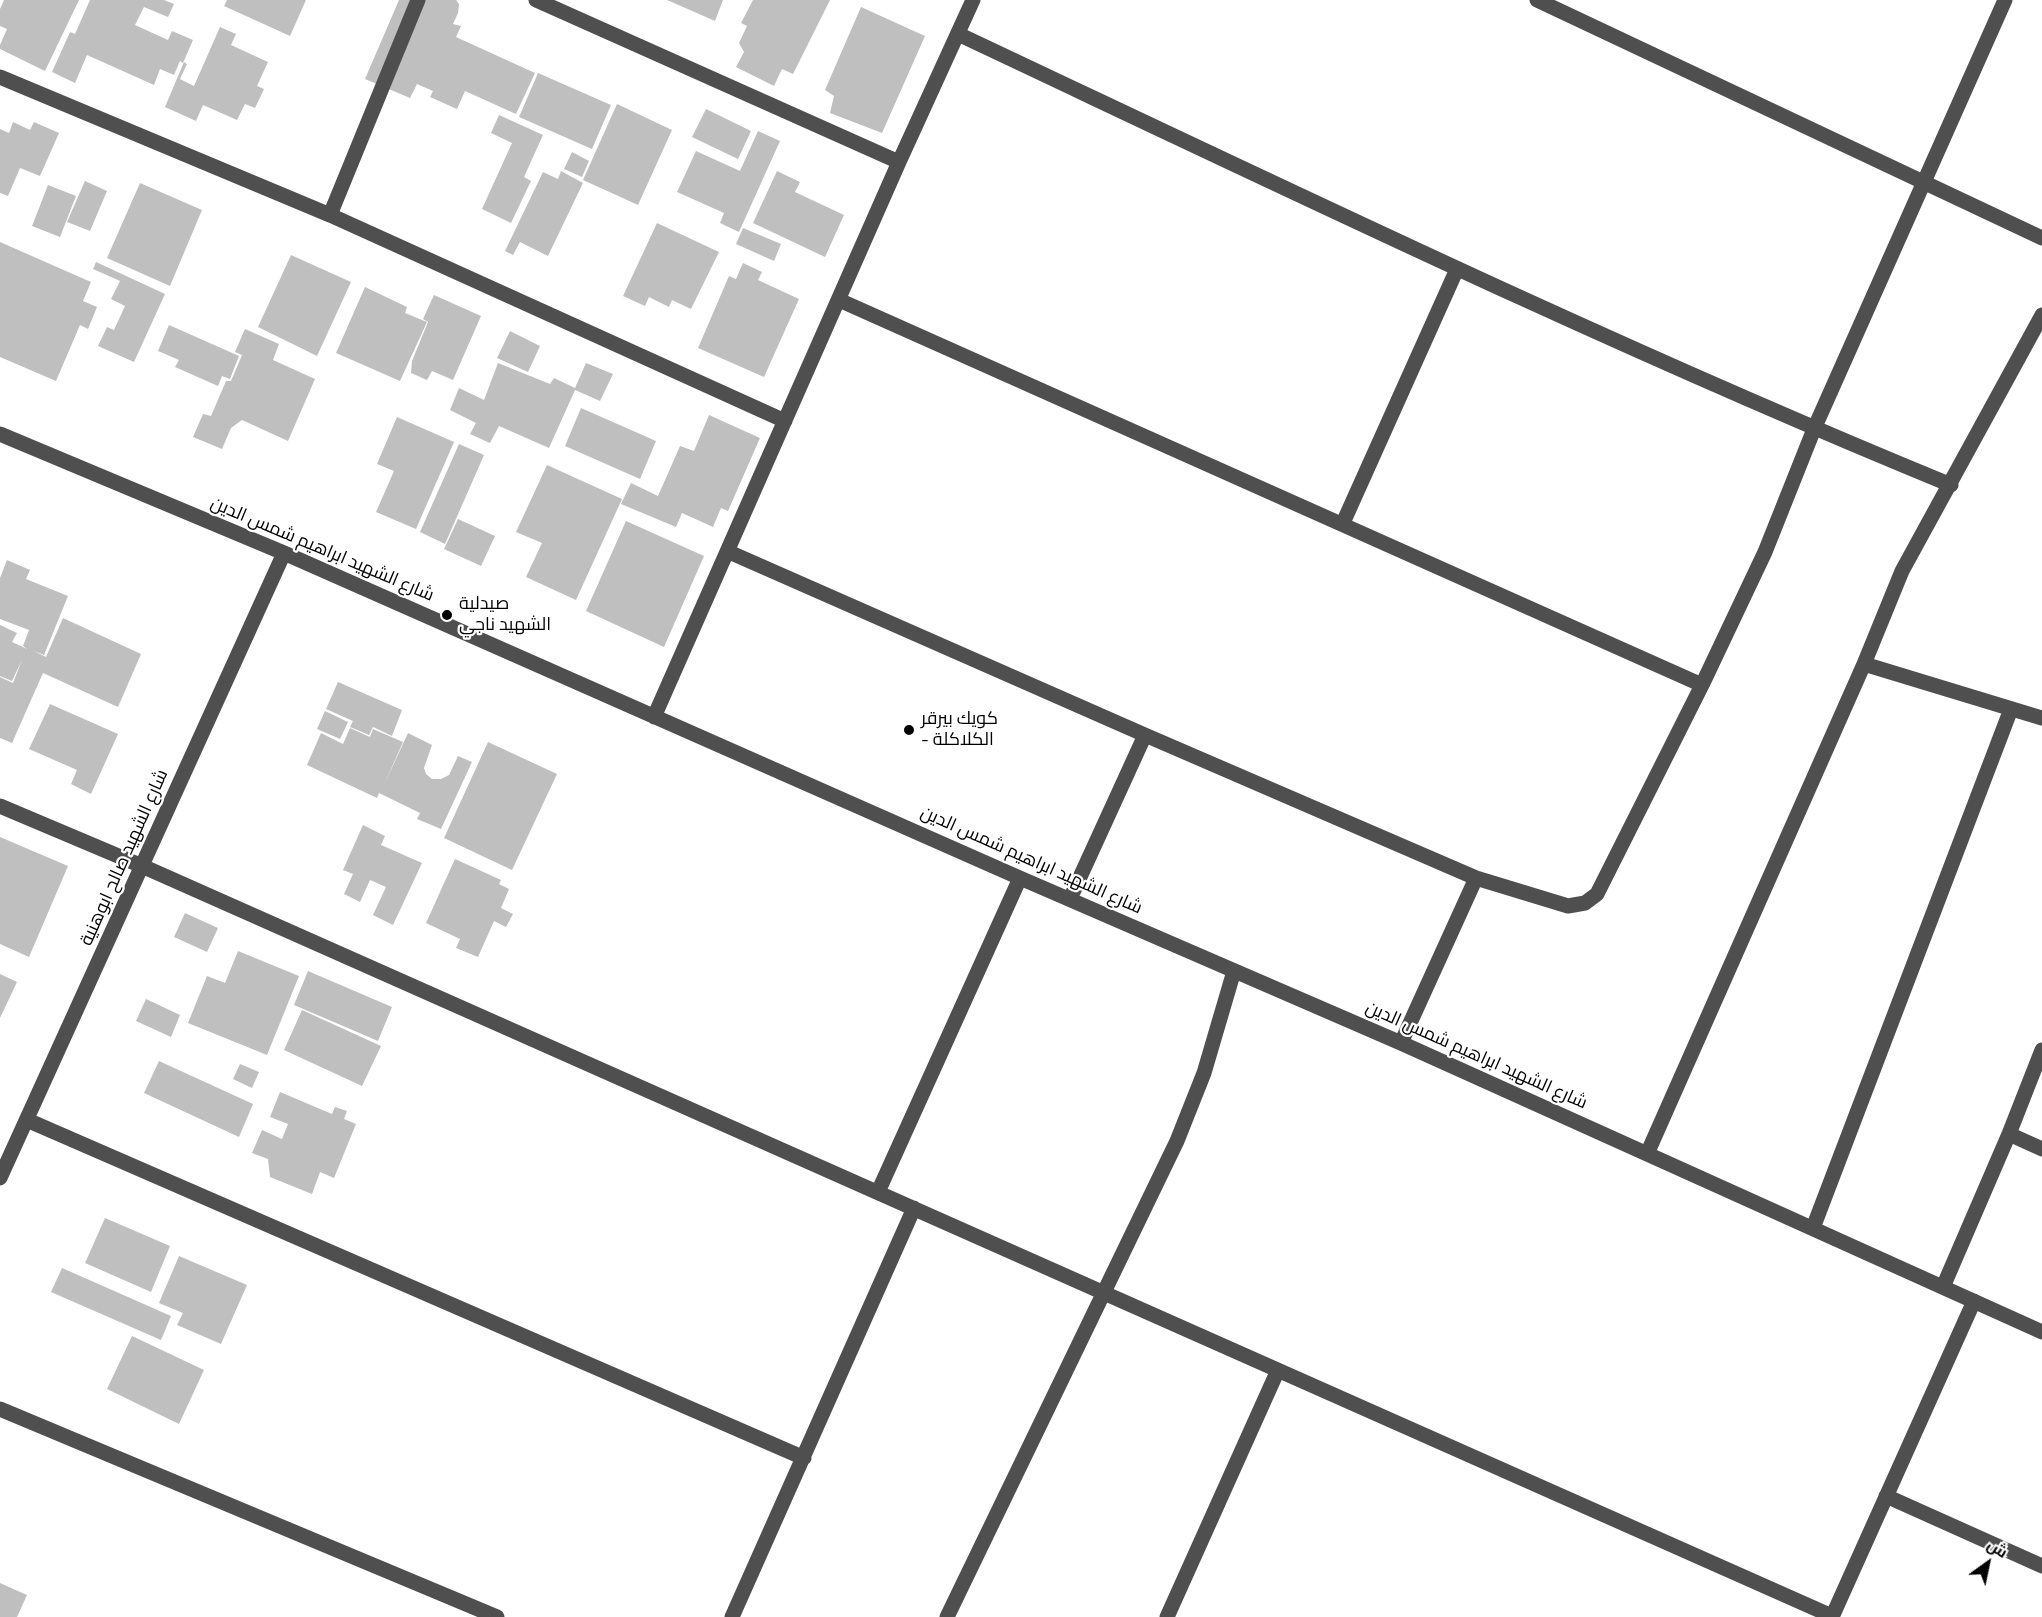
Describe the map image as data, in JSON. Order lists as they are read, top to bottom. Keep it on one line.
{"streets":{"street":["شارع الشهيد ابراهيم شمس الدين","شارع الشهيد صالح ابوهنية"]},"crossings":[["شارع الشهيد ابراهيم شمس الدين","شارع الشهيد صالح ابوهنية"]],"places":["صيدلية الشهيد ناجي","كويك بيرقر - الكلاكلة"],"north":"top right"}
